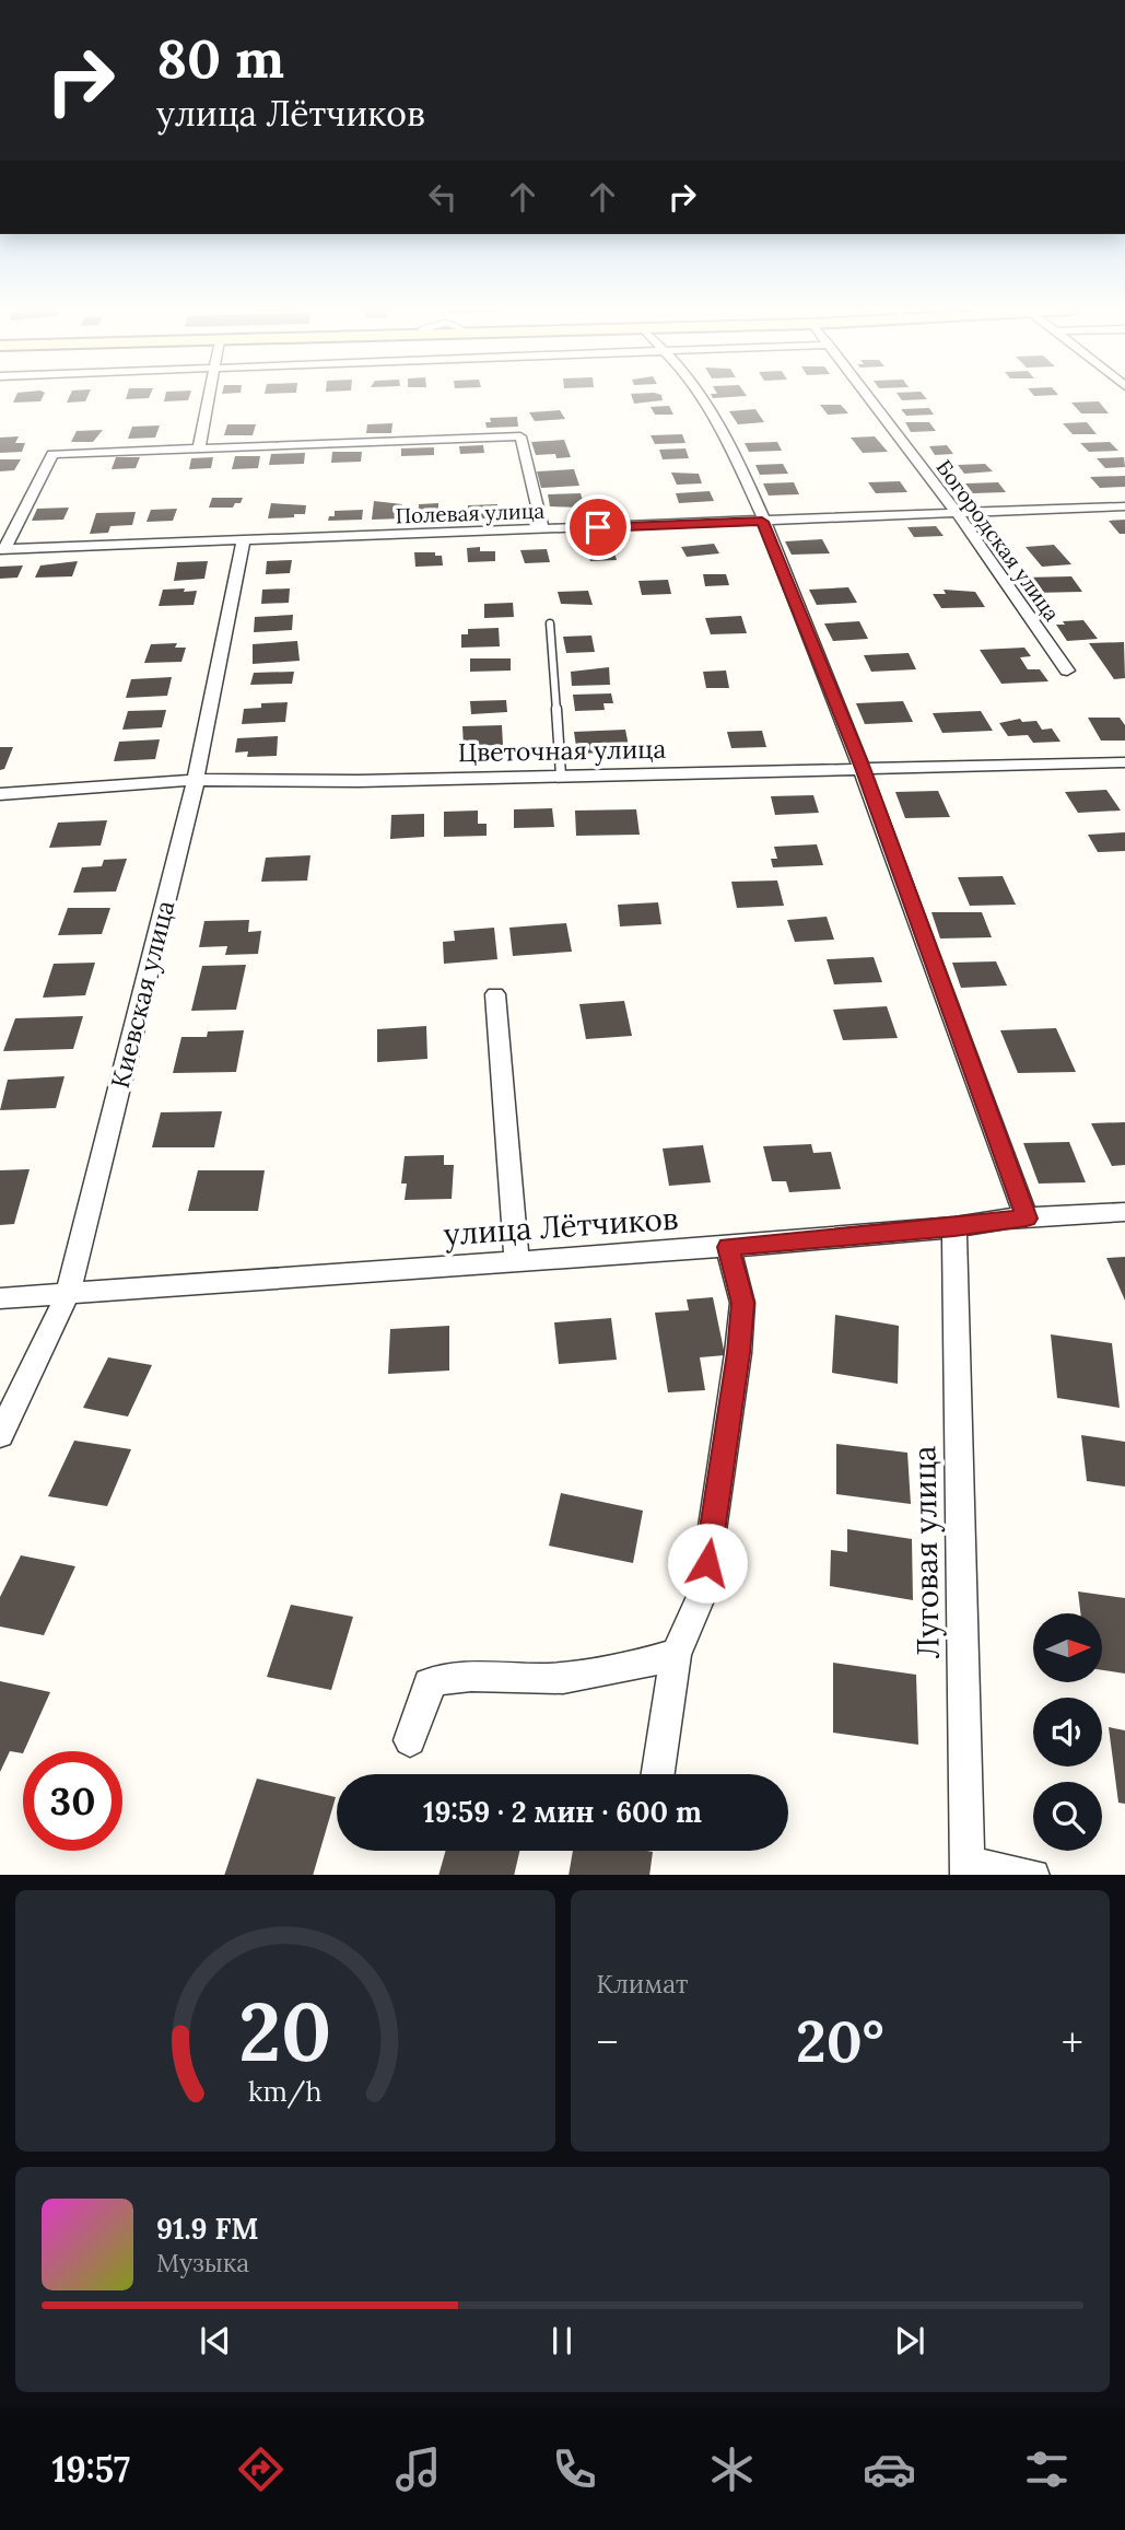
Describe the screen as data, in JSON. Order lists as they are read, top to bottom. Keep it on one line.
{"streets":{"street":["Полевая улица","Богородская улица","Цветочная улица","Киевская улица","улица Лётчиков","Луговая улица"]},"crossings":[["Полевая улица","Богородская улица"],["Полевая улица","Киевская улица"],["Цветочная улица","Киевская улица"],["Киевская улица","улица Лётчиков"],["улица Лётчиков","Луговая улица"]],"north":"right","page":{"turn":["80 m","улица Лётчиков"],"limit":"30","trip":"19:59 · 2 мин · 600 m","tile":"Климат","heat":["−","20°","+"],"song":["91.9 FM","Музыка"],"tabs":"19:57","gauge":["20","km/h"]}}
